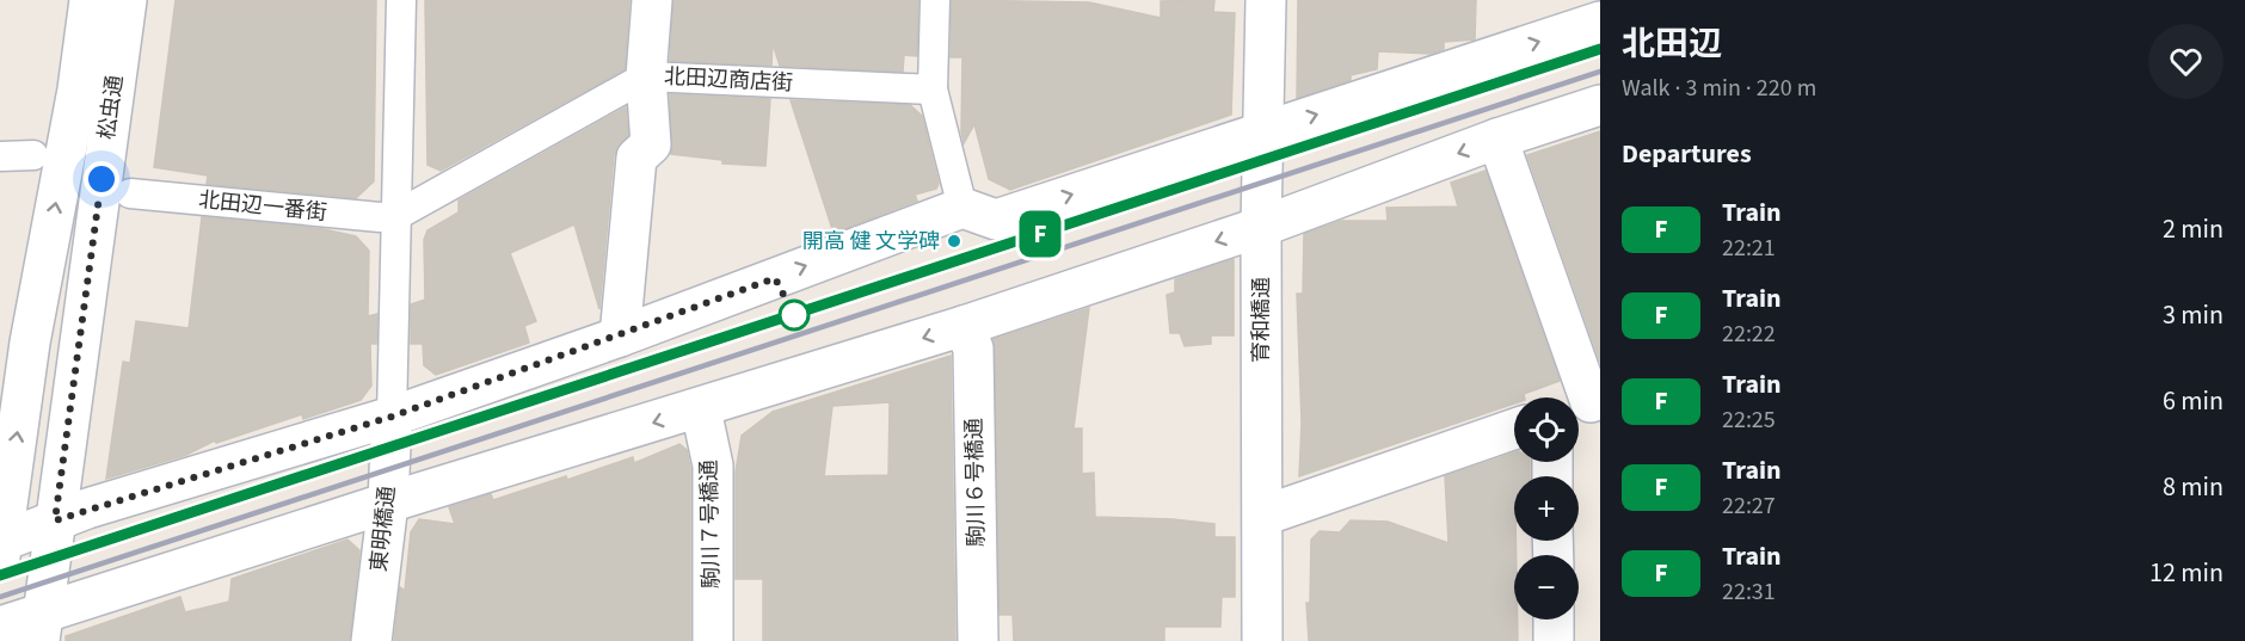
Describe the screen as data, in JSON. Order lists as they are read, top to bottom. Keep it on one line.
{"streets":{"street":["北田辺商店街","松虫通","北田辺一番街","育和橋通","駒川６号橋通","駒川７号橋通","東明橋通"]},"crossings":[["北田辺商店街","北田辺一番街"]],"places":["開高 健 文学碑"],"page":{"on_map":"F","heading":[["北田辺","Walk · 3 min · 220 m"],"Departures"],"list":[{"mark":"F","name":"Train","note":"22:21","value":"2 min"},{"mark":"F","name":"Train","note":"22:22","value":"3 min"},{"mark":"F","name":"Train","note":"22:25","value":"6 min"},{"mark":"F","name":"Train","note":"22:27","value":"8 min"},{"mark":"F","name":"Train","note":"22:31","value":"12 min"}],"map_buttons":["+","−"]}}
